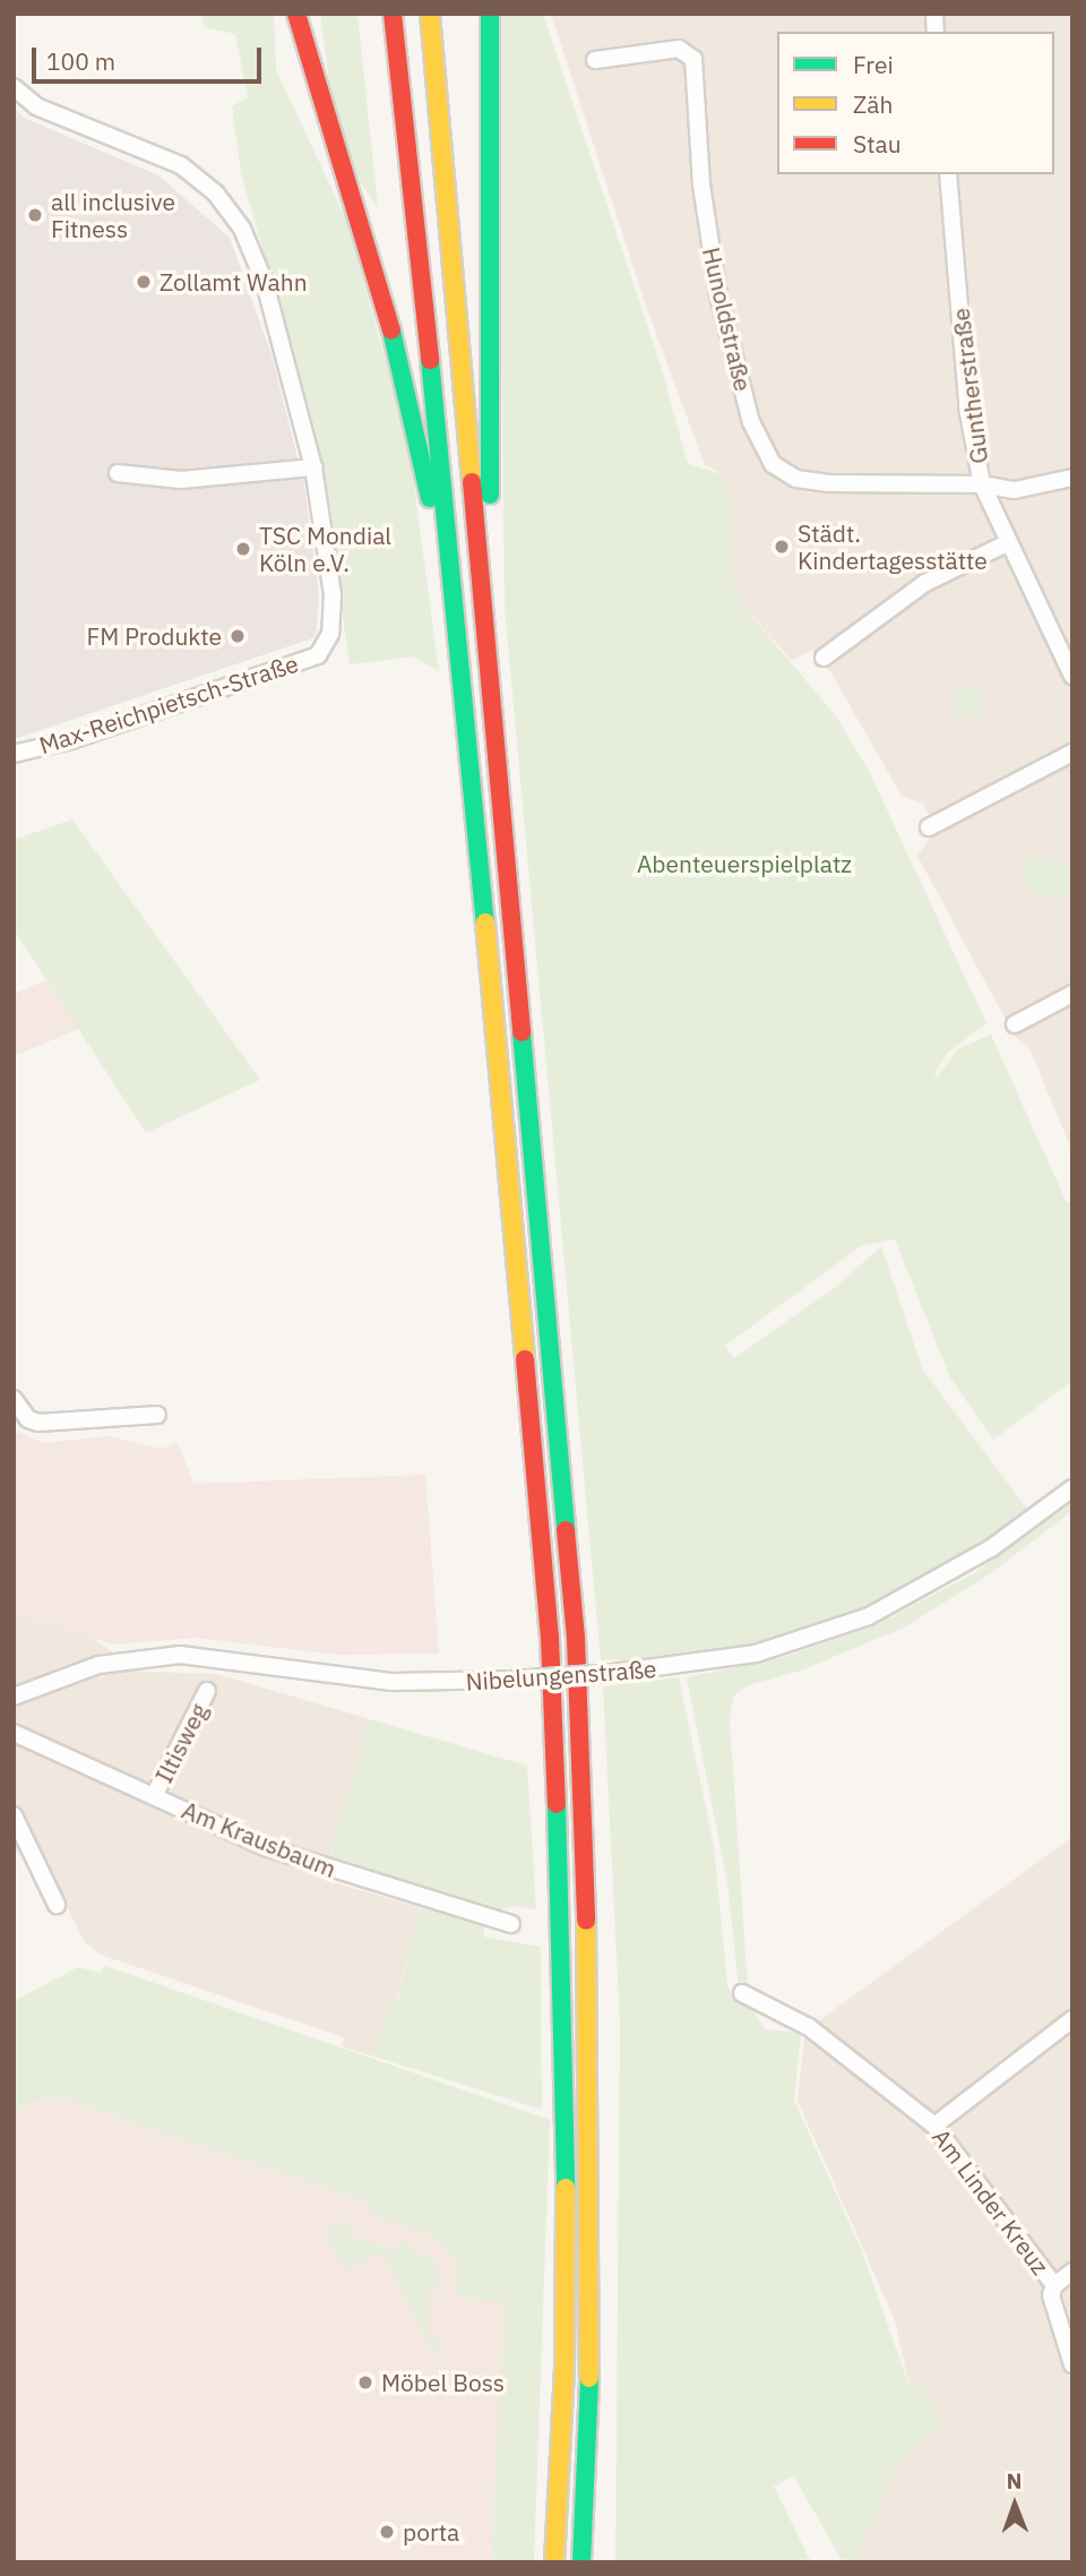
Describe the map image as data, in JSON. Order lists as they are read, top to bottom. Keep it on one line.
{"streets":{"street":["Hunoldstraße","Guntherstraße","Max-Reichpietsch-Straße","Nibelungenstraße","Iltisweg","Am Krausbaum","Am Linder Kreuz"]},"crossings":[["Hunoldstraße","Guntherstraße"],["Iltisweg","Am Krausbaum"]],"parks":["Abenteuerspielplatz"],"places":["all inclusive Fitness","Zollamt Wahn","Städt. Kindertagesstätte","TSC Mondial Köln e.V.","FM Produkte","Möbel Boss","porta"],"legend":["Frei","Zäh","Stau"],"scale_bar":"100 m","north":"top"}
